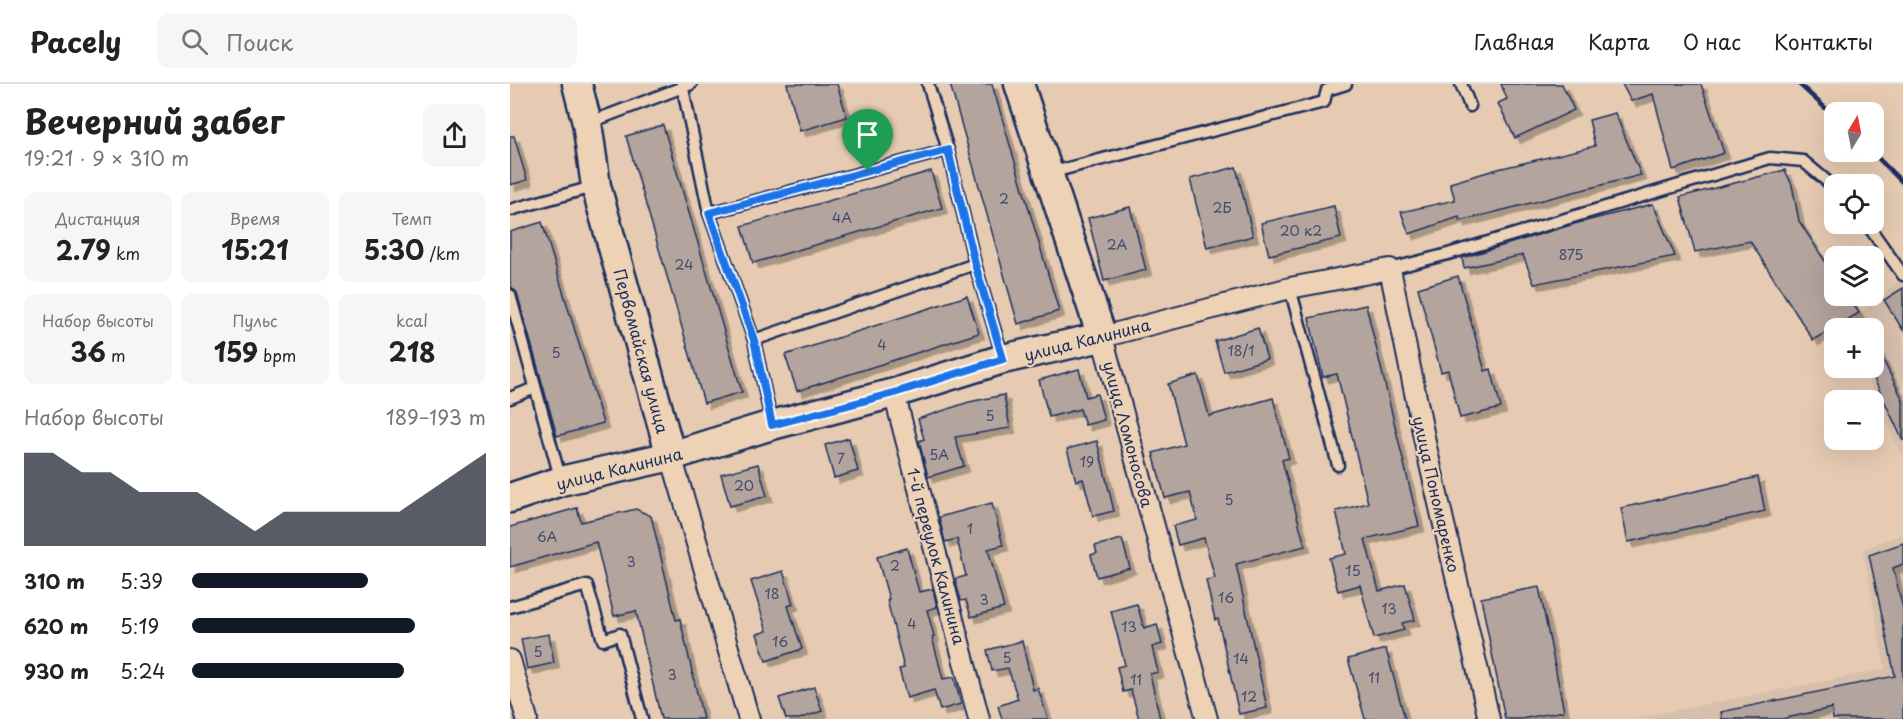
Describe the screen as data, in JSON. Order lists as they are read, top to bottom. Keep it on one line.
{"streets":{"street":["улица Калинина","Первомайская улица","улица Ломоносова","улица Пономаренко","1-й переулок Калинина"]},"crossings":[["улица Калинина","Первомайская улица"],["улица Калинина","улица Ломоносова"],["улица Калинина","улица Пономаренко"],["улица Калинина","1-й переулок Калинина"]],"house_numbers":["2","2Б","4А","20 к2","2А","875","24","4","18/1","5","5","5А","7","19","20","5","1","6А","3","2","15","18","16","3","13","4","13","16","5","5","14","3","11","11","12"],"north":"top","page":{"header":"Pacely","search":"Поиск","nav":["Главная","Карта","О нас","Контакты"],"heading":["Вечерний забег","19:21 · 9 × 310 m"],"map_buttons":["+","−"],"stats":[["Дистанция","2.79 km"],["Время","15:21"],["Темп","5:30 /km"],["Набор высоты","36 m"],["Пульс","159 bpm"],["kcal","218"]],"chart":["Набор высоты","189–193 m"],"list":[{"name":"310 m","note":"5:39"},{"name":"620 m","note":"5:19"},{"name":"930 m","note":"5:24"}]}}
